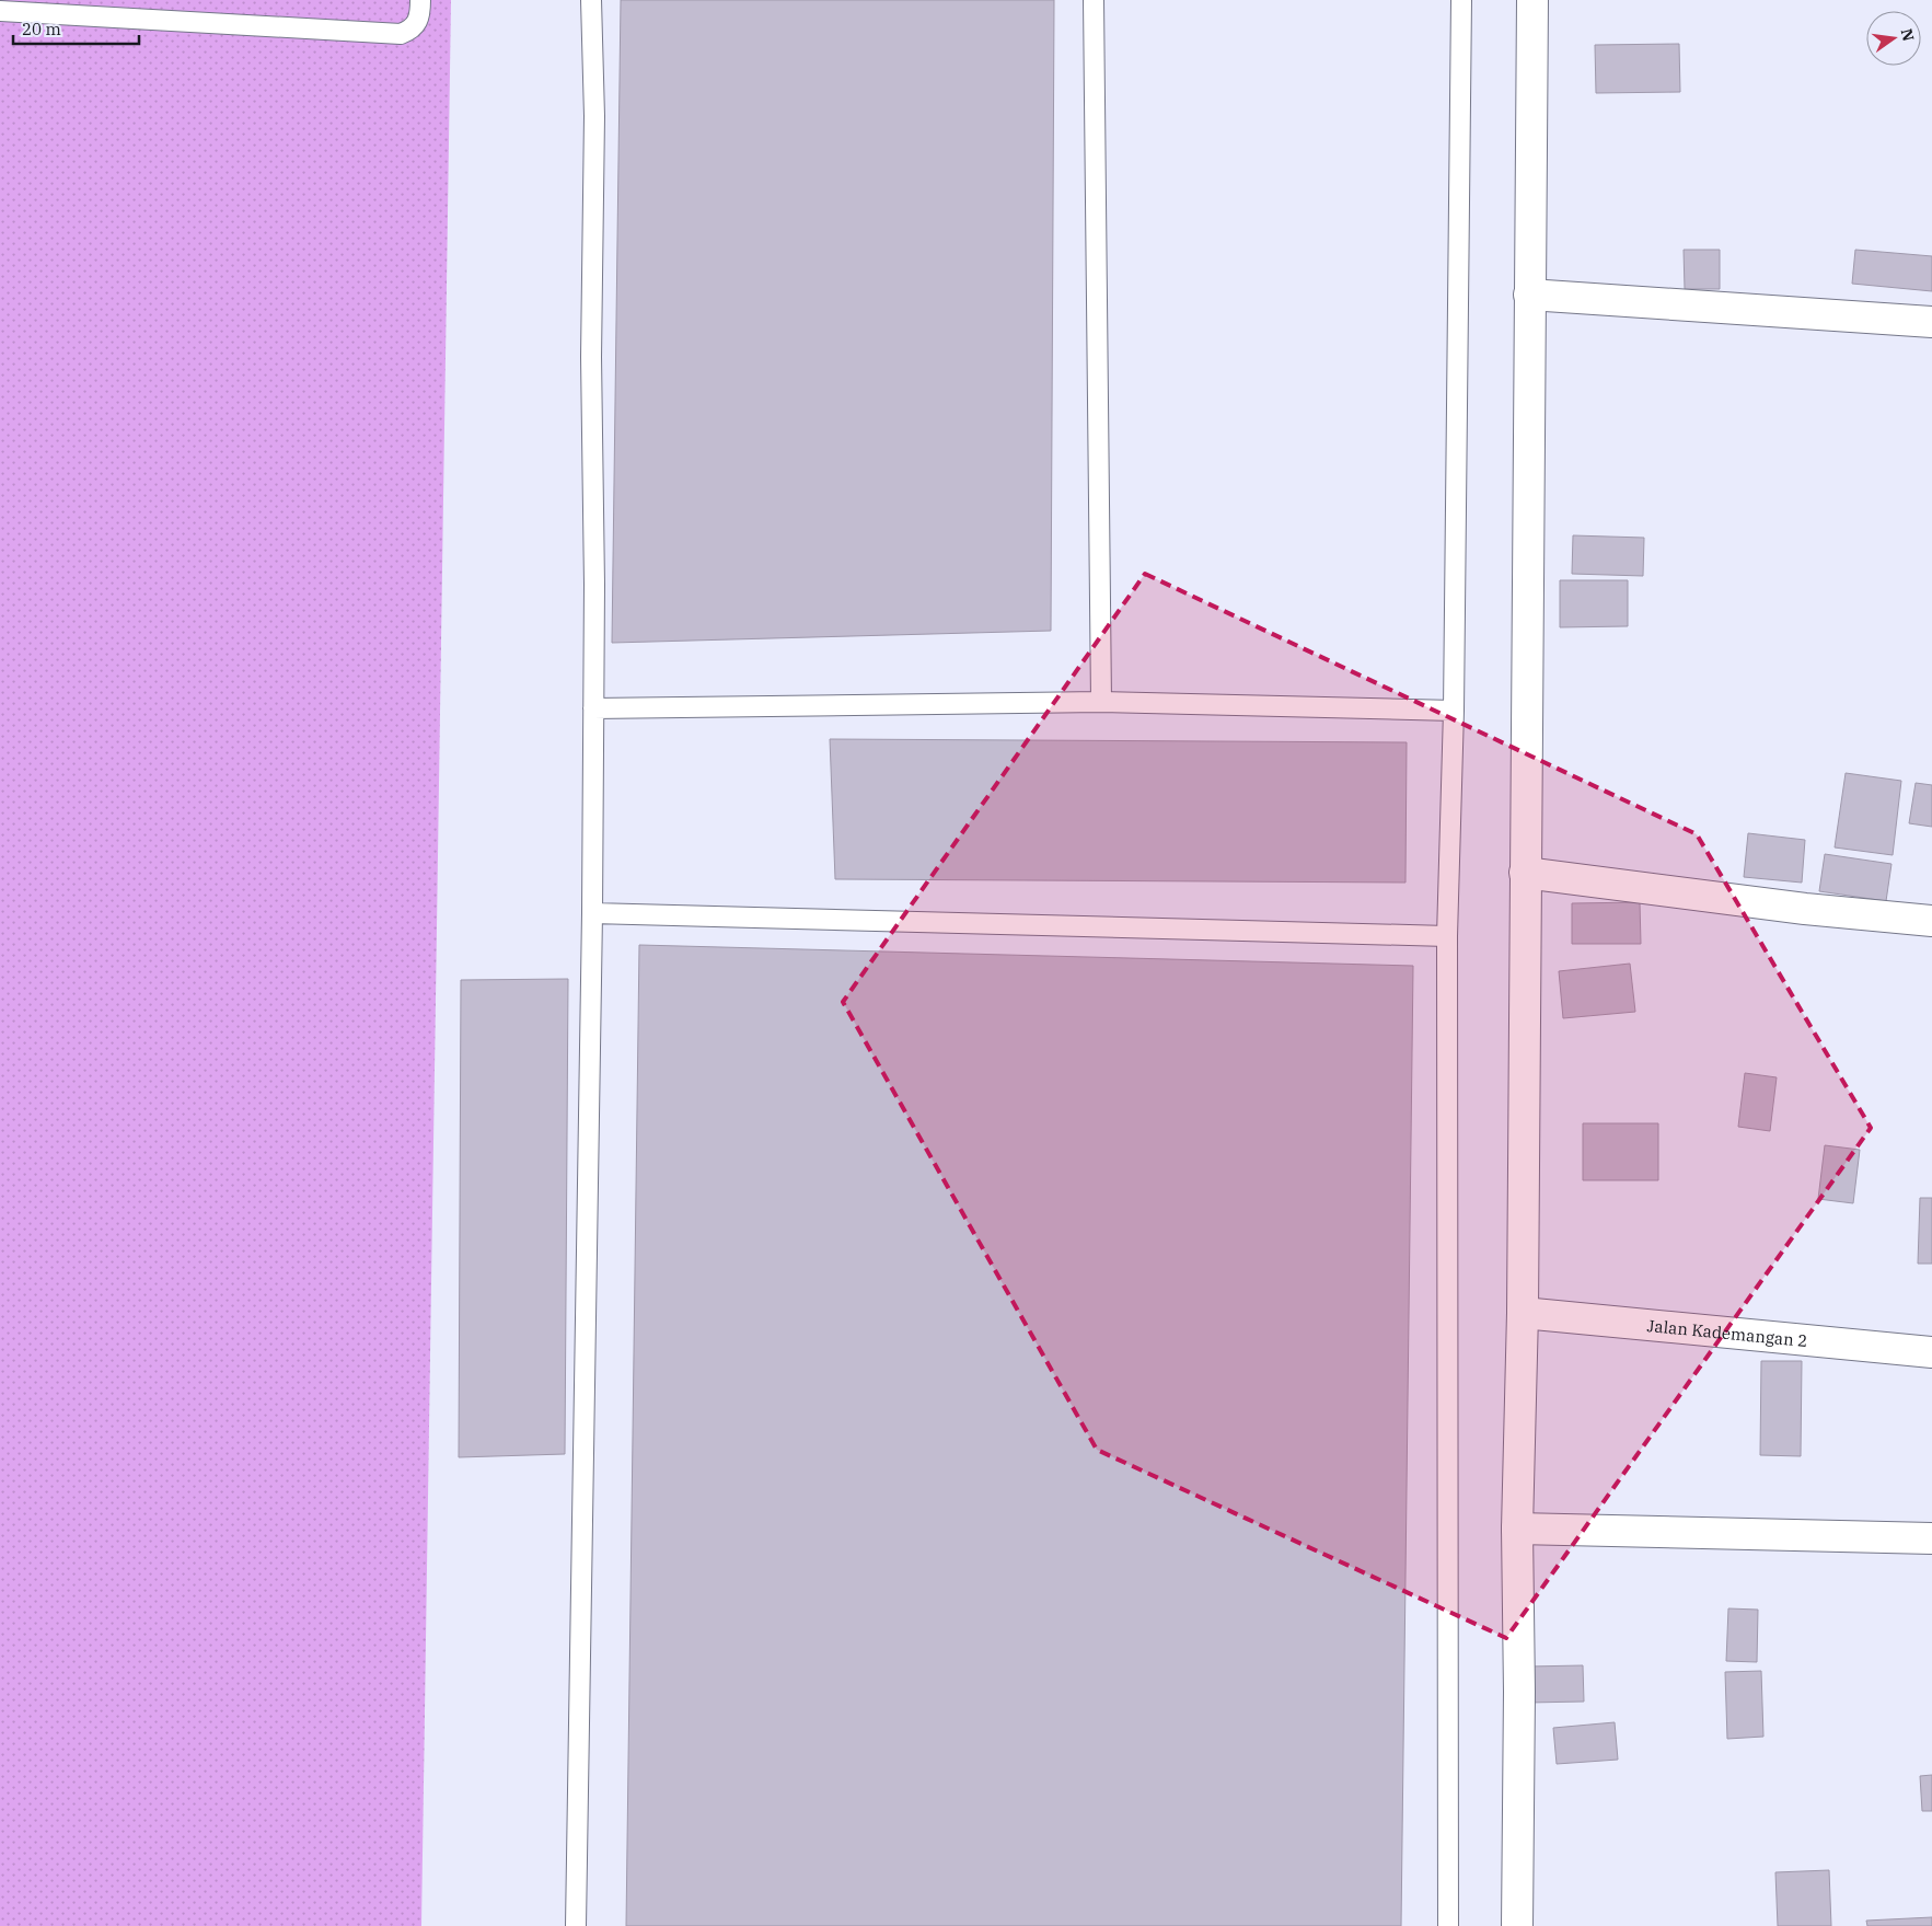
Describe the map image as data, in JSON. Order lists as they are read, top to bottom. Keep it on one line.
{"streets":{"street":["Jalan Kademangan 2"]},"scale_bar":"20 m","north":"right"}
